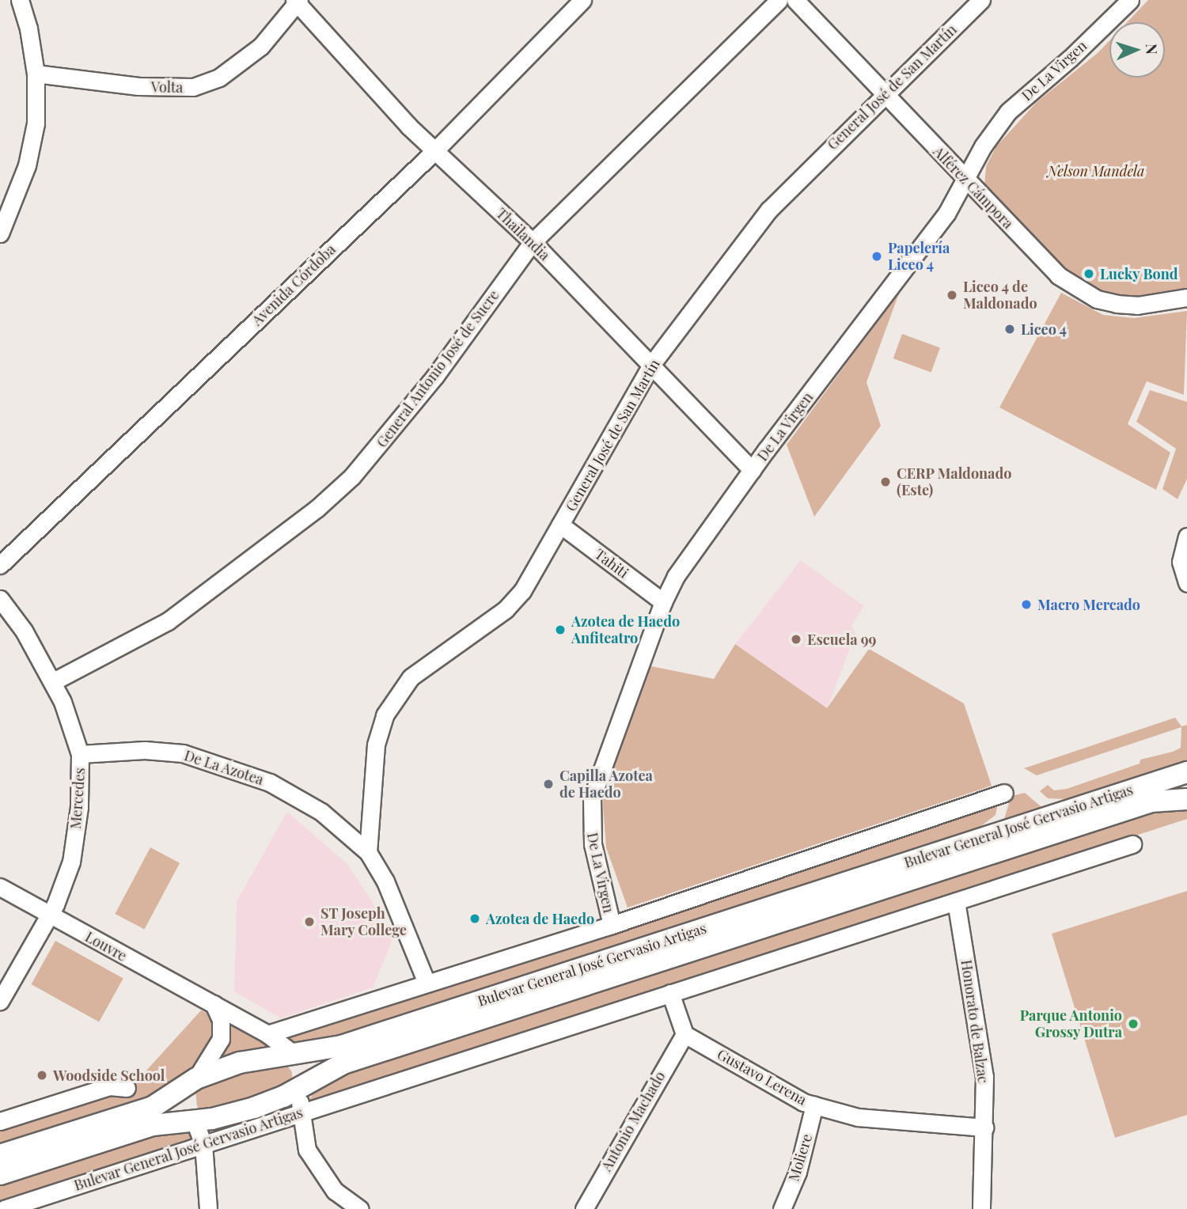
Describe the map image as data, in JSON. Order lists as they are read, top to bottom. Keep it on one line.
{"streets":{"main road":["Bulevar General José Gervasio Artigas"],"street":["De La Virgen","Volta","General José de San Martín","Alférez Cámpora","Thailandia","Avenida Córdoba","General Antonio José de Sucre","Tahiti","De La Azotea","Mercedes","Louvre","Honorato de Balzac","Gustavo Lerena","Antonio Machado","Moliere"]},"crossings":[["De La Virgen","Alférez Cámpora"],["De La Virgen","Thailandia"],["De La Virgen","Tahiti"],["Volta","Thailandia"],["General José de San Martín","Alférez Cámpora"],["General José de San Martín","Thailandia"],["General José de San Martín","Tahiti"],["General José de San Martín","De La Azotea"],["Thailandia","Avenida Córdoba"],["Thailandia","General Antonio José de Sucre"],["General Antonio José de Sucre","Mercedes"],["De La Azotea","Mercedes"],["Mercedes","Louvre"],["Bulevar General José Gervasio Artigas","Louvre"],["Bulevar General José Gervasio Artigas","Honorato de Balzac"],["Honorato de Balzac","Gustavo Lerena"],["Gustavo Lerena","Antonio Machado"],["Gustavo Lerena","Moliere"]],"parks":["Nelson Mandela"],"places":["Papelería Liceo 4","Lucky Bond","Liceo 4 de Maldonado","Liceo 4","CERP Maldonado (Este)","Macro Mercado","Azotea de Haedo Anfiteatro","Escuela 99","Capilla Azotea de Haedo","Azotea de Haedo","ST Joseph Mary College","Parque Antonio Grossy Dutra","Woodside School"],"north":"right"}
